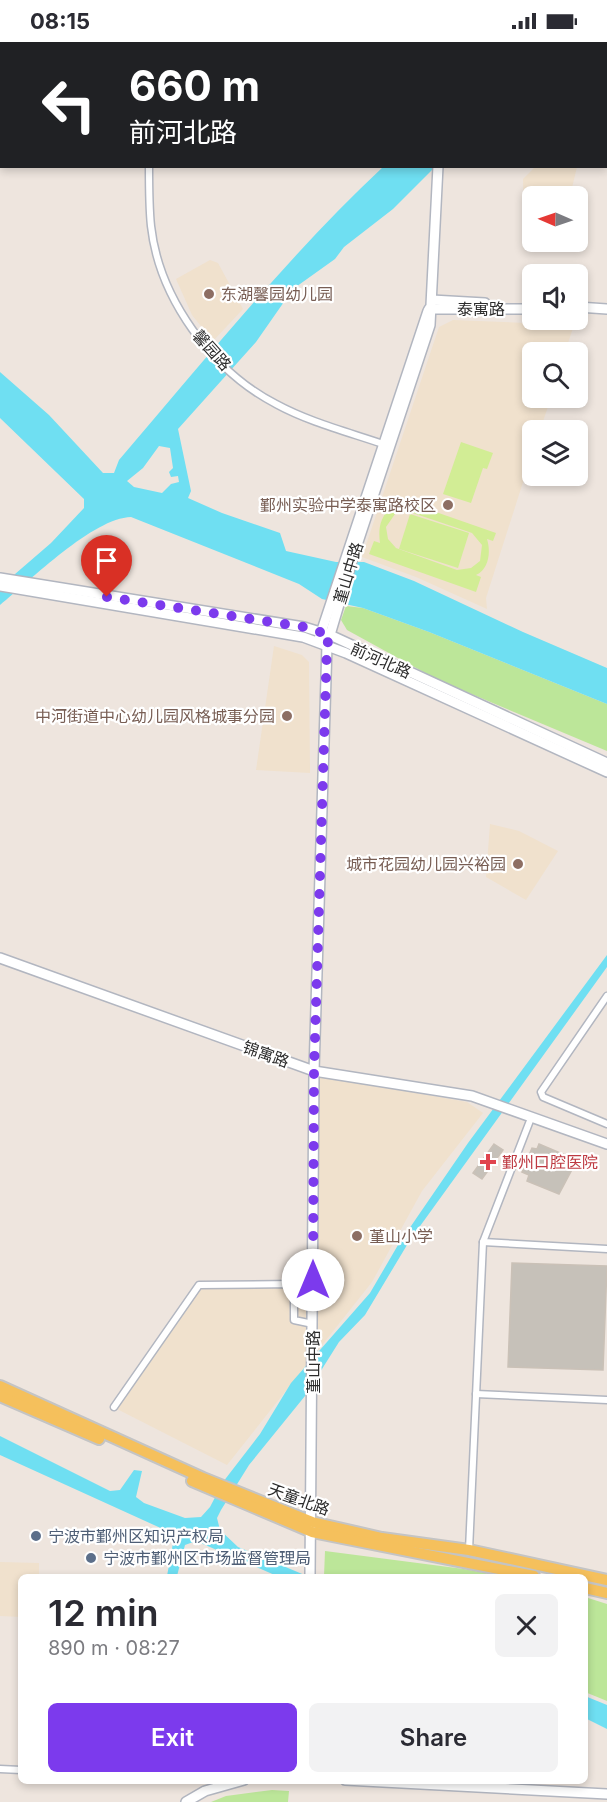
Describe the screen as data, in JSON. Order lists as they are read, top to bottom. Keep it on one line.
{"streets":{"main road":["天童北路"],"street":["泰寓路","馨园路","堇山中路","前河北路","锦寓路"]},"crossings":[["泰寓路","堇山中路"],["馨园路","堇山中路"],["堇山中路","前河北路"],["堇山中路","锦寓路"],["堇山中路","天童北路"]],"places":{"other":["东湖馨园幼儿园","鄞州实验中学泰寓路校区","中河街道中心幼儿园风格城事分园","城市花园幼儿园兴裕园","堇山小学","宁波市鄞州区知识产权局","宁波市鄞州区市场监督管理局"],"health":["鄞州口腔医院"]},"north":"left","page":{"status":"08:15","turn":["660 m","前河北路"],"heading":["12 min","890 m · 08:27"],"buttons":["Exit","Share"]}}
